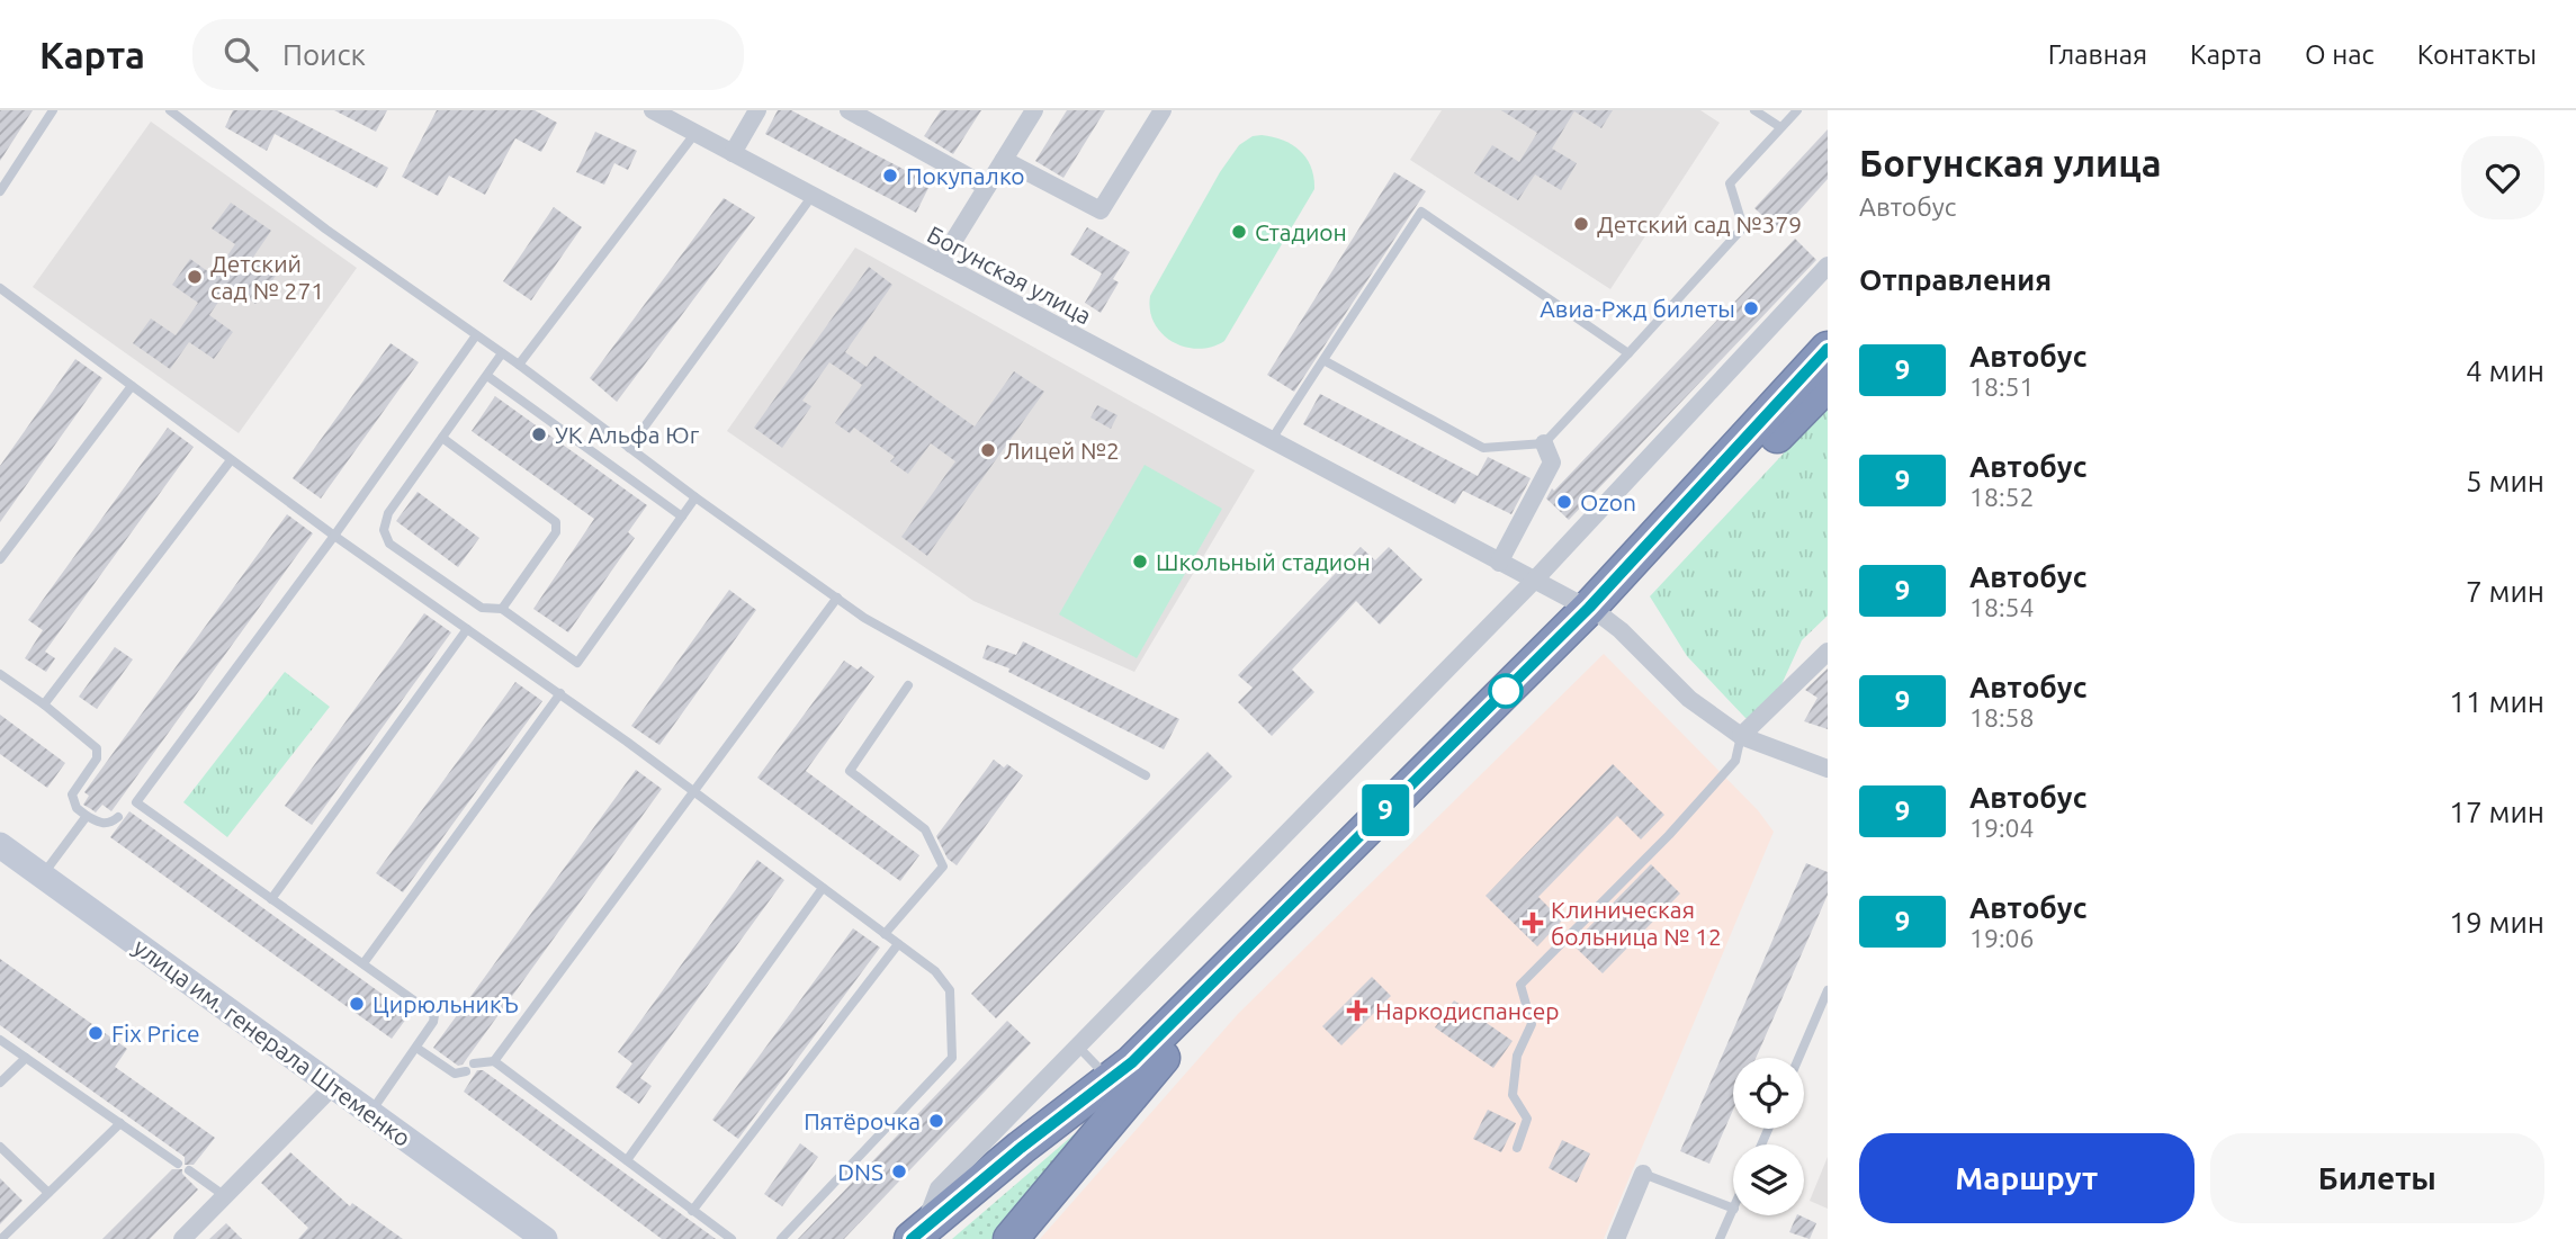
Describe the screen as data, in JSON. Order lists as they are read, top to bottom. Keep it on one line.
{"streets":{"street":["Богунская улица","улица им. генерала Штеменко"]},"places":{"other":["Покупалко","Детский сад №379","Стадион","Детский сад № 271","Авиа-Ржд билеты","УК Альфа Юг","Лицей №2","Ozon","Школьный стадион","ЦирюльникЪ","Fix Price","Пятёрочка","DNS"],"health":["Клиническая больница № 12","Наркодиспансер"]},"lines":["bus line 9"],"page":{"header":"Карта","search":"Поиск","nav":["Главная","Карта","О нас","Контакты"],"on_map":"9","heading":[["Богунская улица","Автобус"],"Отправления"],"list":[{"mark":"9","name":"Автобус","note":"18:51","value":"4 мин"},{"mark":"9","name":"Автобус","note":"18:52","value":"5 мин"},{"mark":"9","name":"Автобус","note":"18:54","value":"7 мин"},{"mark":"9","name":"Автобус","note":"18:58","value":"11 мин"},{"mark":"9","name":"Автобус","note":"19:04","value":"17 мин"},{"mark":"9","name":"Автобус","note":"19:06","value":"19 мин"}],"buttons":["Маршрут","Билеты"]}}
